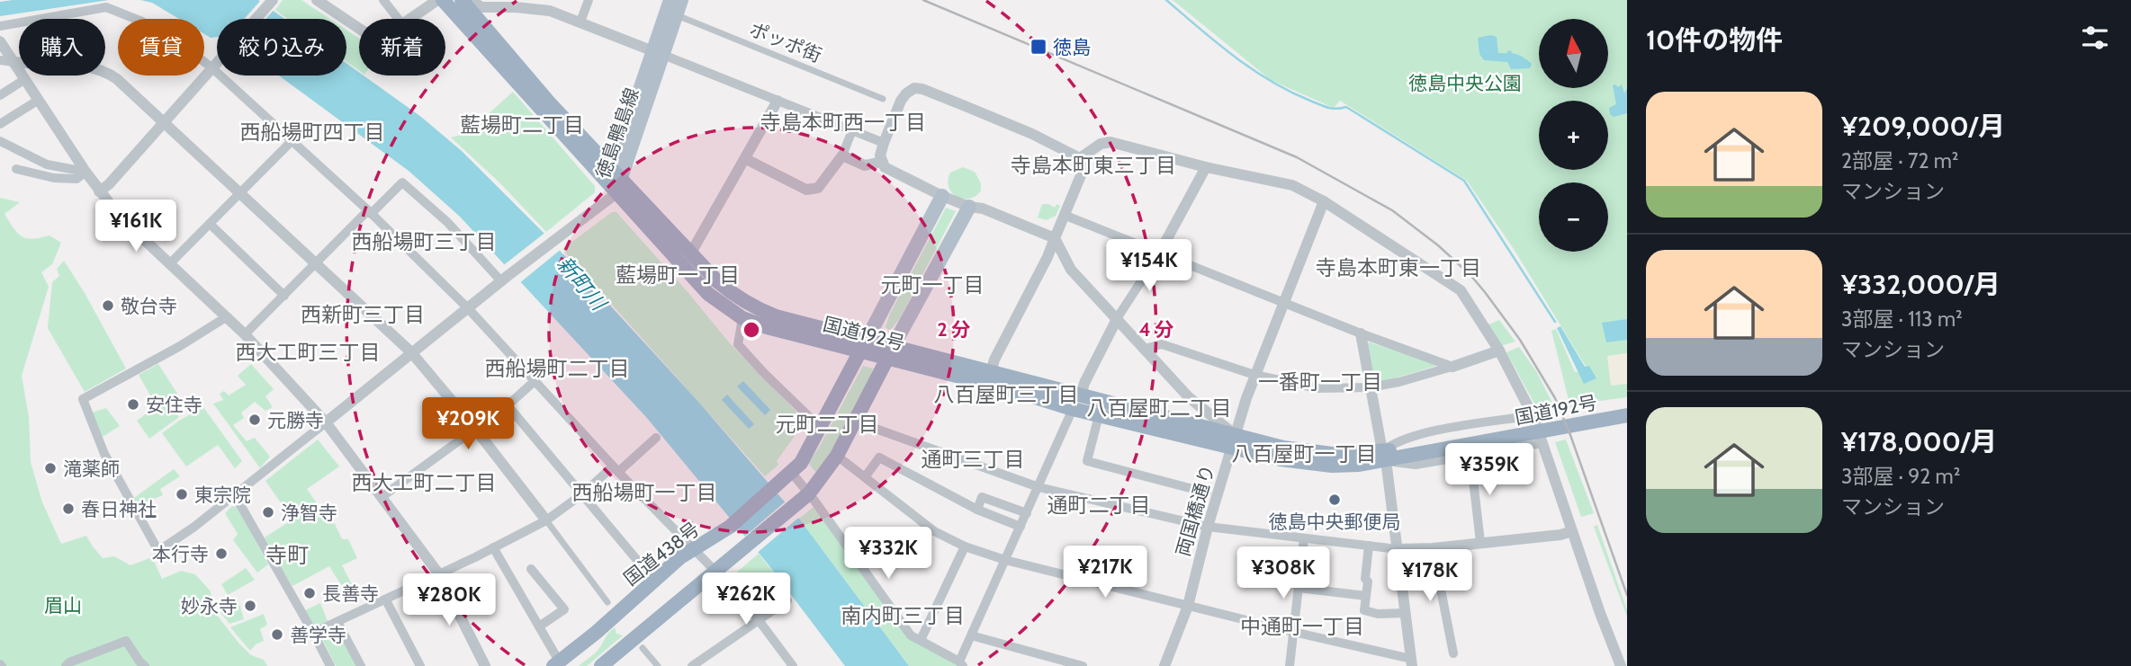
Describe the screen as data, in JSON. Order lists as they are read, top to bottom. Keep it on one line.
{"streets":{"highway":["国道192号","国道438号"],"main road":["徳島鴨島線"],"street":["ポッポ街","両国橋通り"]},"crossings":[["ポッポ街","徳島鴨島線"],["徳島鴨島線","国道192号"],["国道192号","両国橋通り"],["国道192号","国道438号"]],"districts":["寺島本町西一丁目","藍場町二丁目","西船場町四丁目","寺島本町東三丁目","西船場町三丁目","寺島本町東一丁目","藍場町一丁目","元町一丁目","西新町三丁目","西大工町三丁目","西船場町二丁目","一番町一丁目","八百屋町三丁目","八百屋町二丁目","元町二丁目","八百屋町一丁目","通町三丁目","西大工町二丁目","西船場町一丁目","通町二丁目","寺町","南内町三丁目","中通町一丁目"],"water":["新町川"],"parks":["徳島中央公園","眉山"],"places":{"transit":["徳島"],"other":["敬台寺","安住寺","元勝寺","滝薬師","東宗院","徳島中央郵便局","春日神社","浄智寺","本行寺","長善寺","妙永寺","善学寺"]},"north":"top","page":{"heading":"10件の物件","map_buttons":["+","−"],"chip":["購入","賃貸","絞り込み","新着"],"list":[{"name":"¥209,000/月","note":"2部屋 · 72 m² · マンション"},{"name":"¥332,000/月","note":"3部屋 · 113 m² · マンション"},{"name":"¥178,000/月","note":"3部屋 · 92 m² · マンション"}],"price":["¥161K","¥154K","¥209K","¥359K","¥332K","¥217K","¥308K","¥178K","¥262K","¥280K"]},"rings":["2 分","4 分"]}
